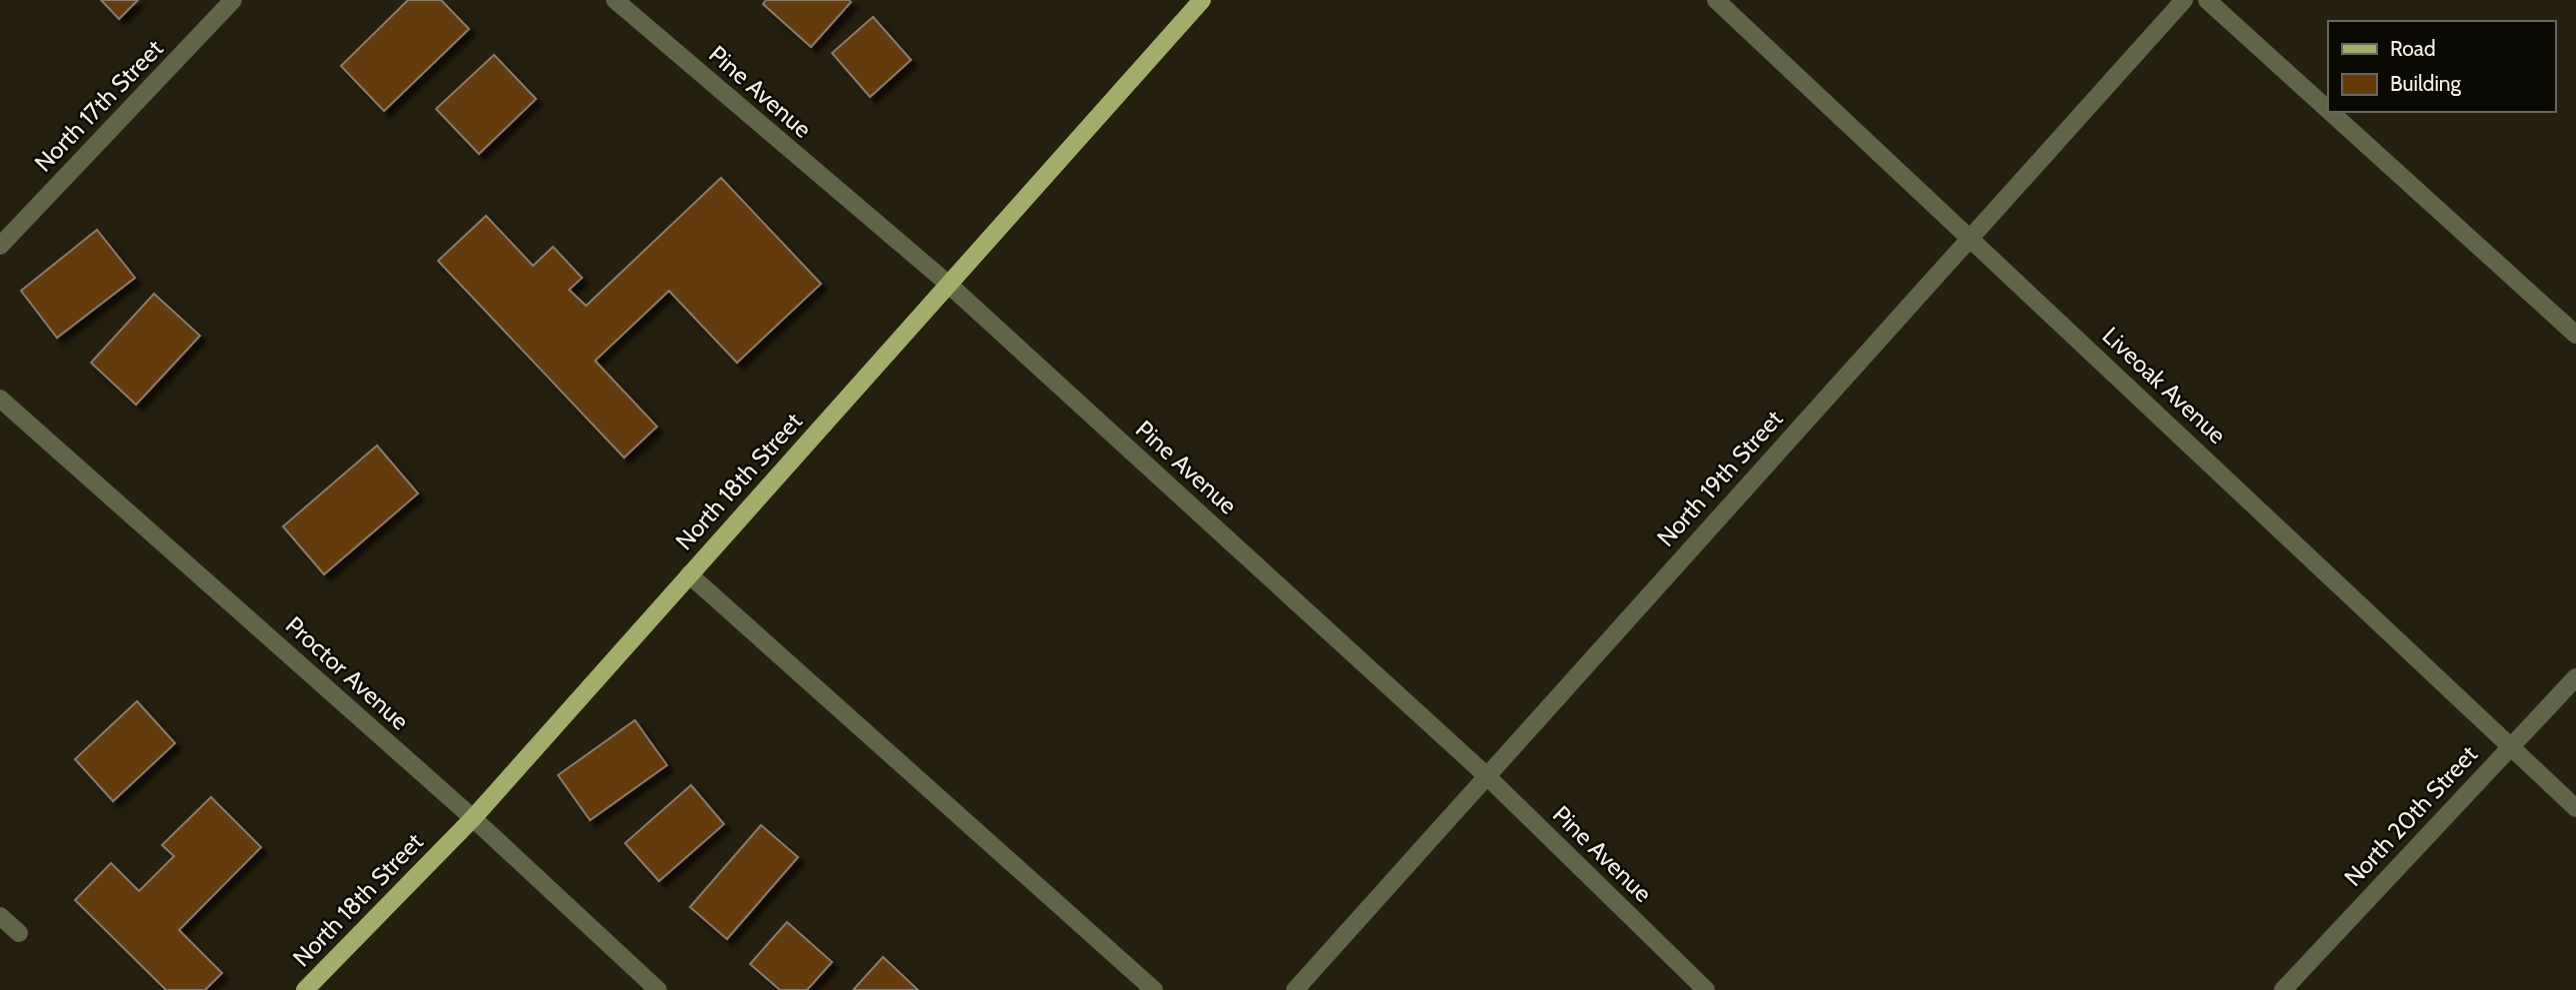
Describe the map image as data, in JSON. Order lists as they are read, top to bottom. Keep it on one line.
{"streets":{"main road":["North 18th Street"],"street":["Pine Avenue","North 17th Street","Liveoak Avenue","North 19th Street","Proctor Avenue","North 20th Street"]},"crossings":[["Pine Avenue","North 19th Street"],["Pine Avenue","North 18th Street"],["Liveoak Avenue","North 19th Street"],["Liveoak Avenue","North 20th Street"],["North 18th Street","Proctor Avenue"]],"legend":["Road","Building"]}
